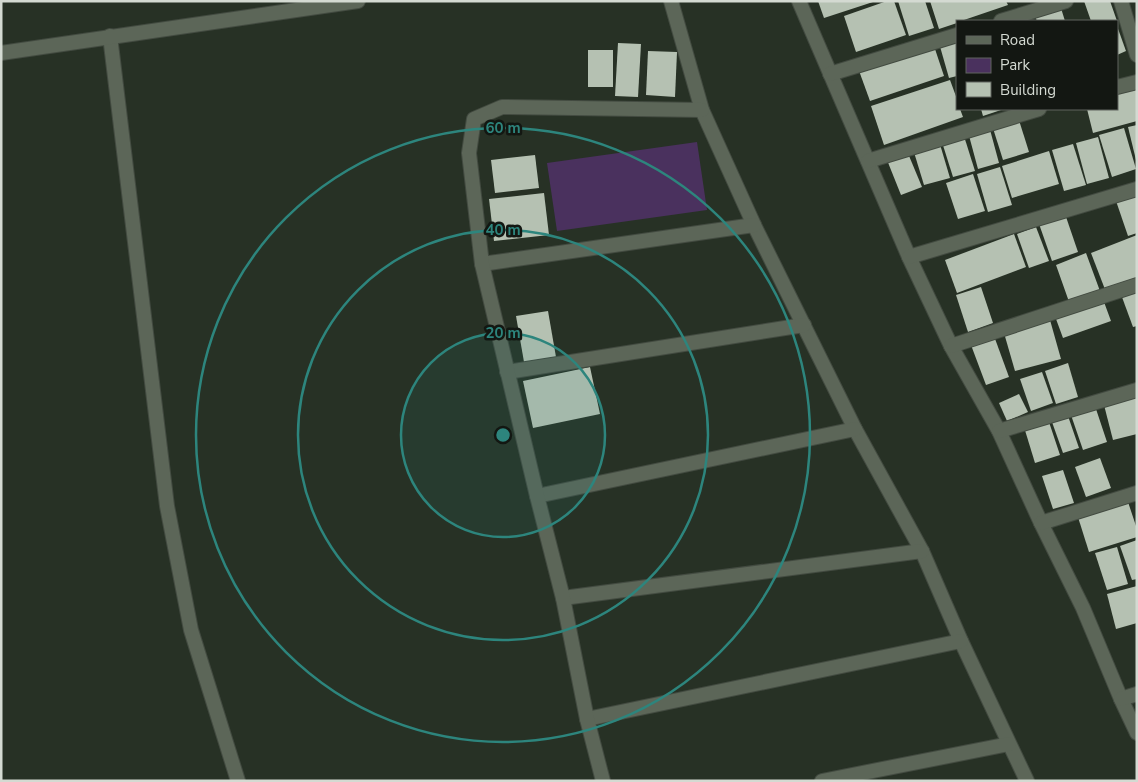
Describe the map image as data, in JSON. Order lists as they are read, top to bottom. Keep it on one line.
{"legend":["Road","Park","Building"],"rings":["60 m","40 m","20 m"]}
